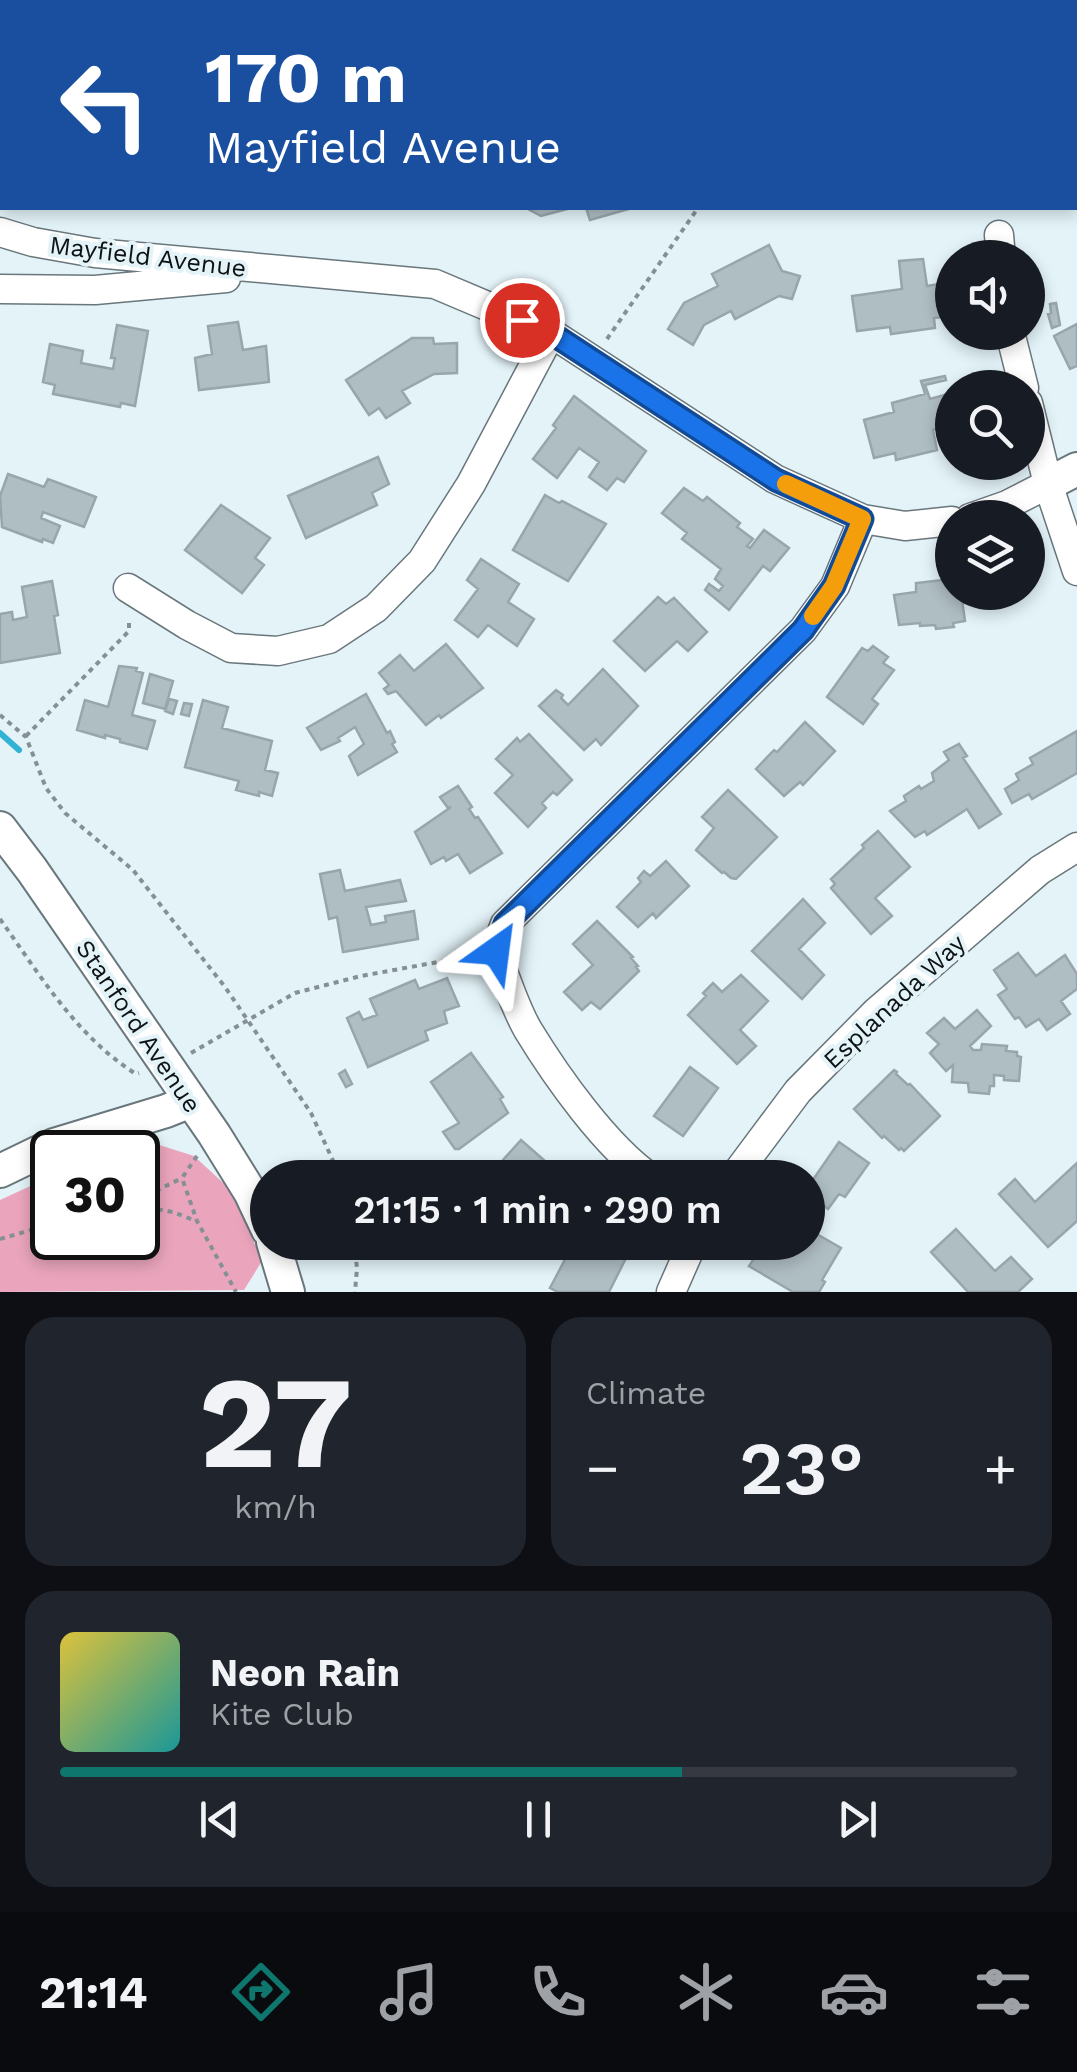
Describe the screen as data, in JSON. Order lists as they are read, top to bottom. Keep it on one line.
{"streets":{"street":["Mayfield Avenue","Esplanada Way","Stanford Avenue"]},"page":{"turn":["170 m","Mayfield Avenue"],"limit":"30","trip":"21:15 · 1 min · 290 m","tile":[["27","km/h"],"Climate"],"heat":["−","23°","+"],"song":["Neon Rain","Kite Club"],"tabs":"21:14"}}
